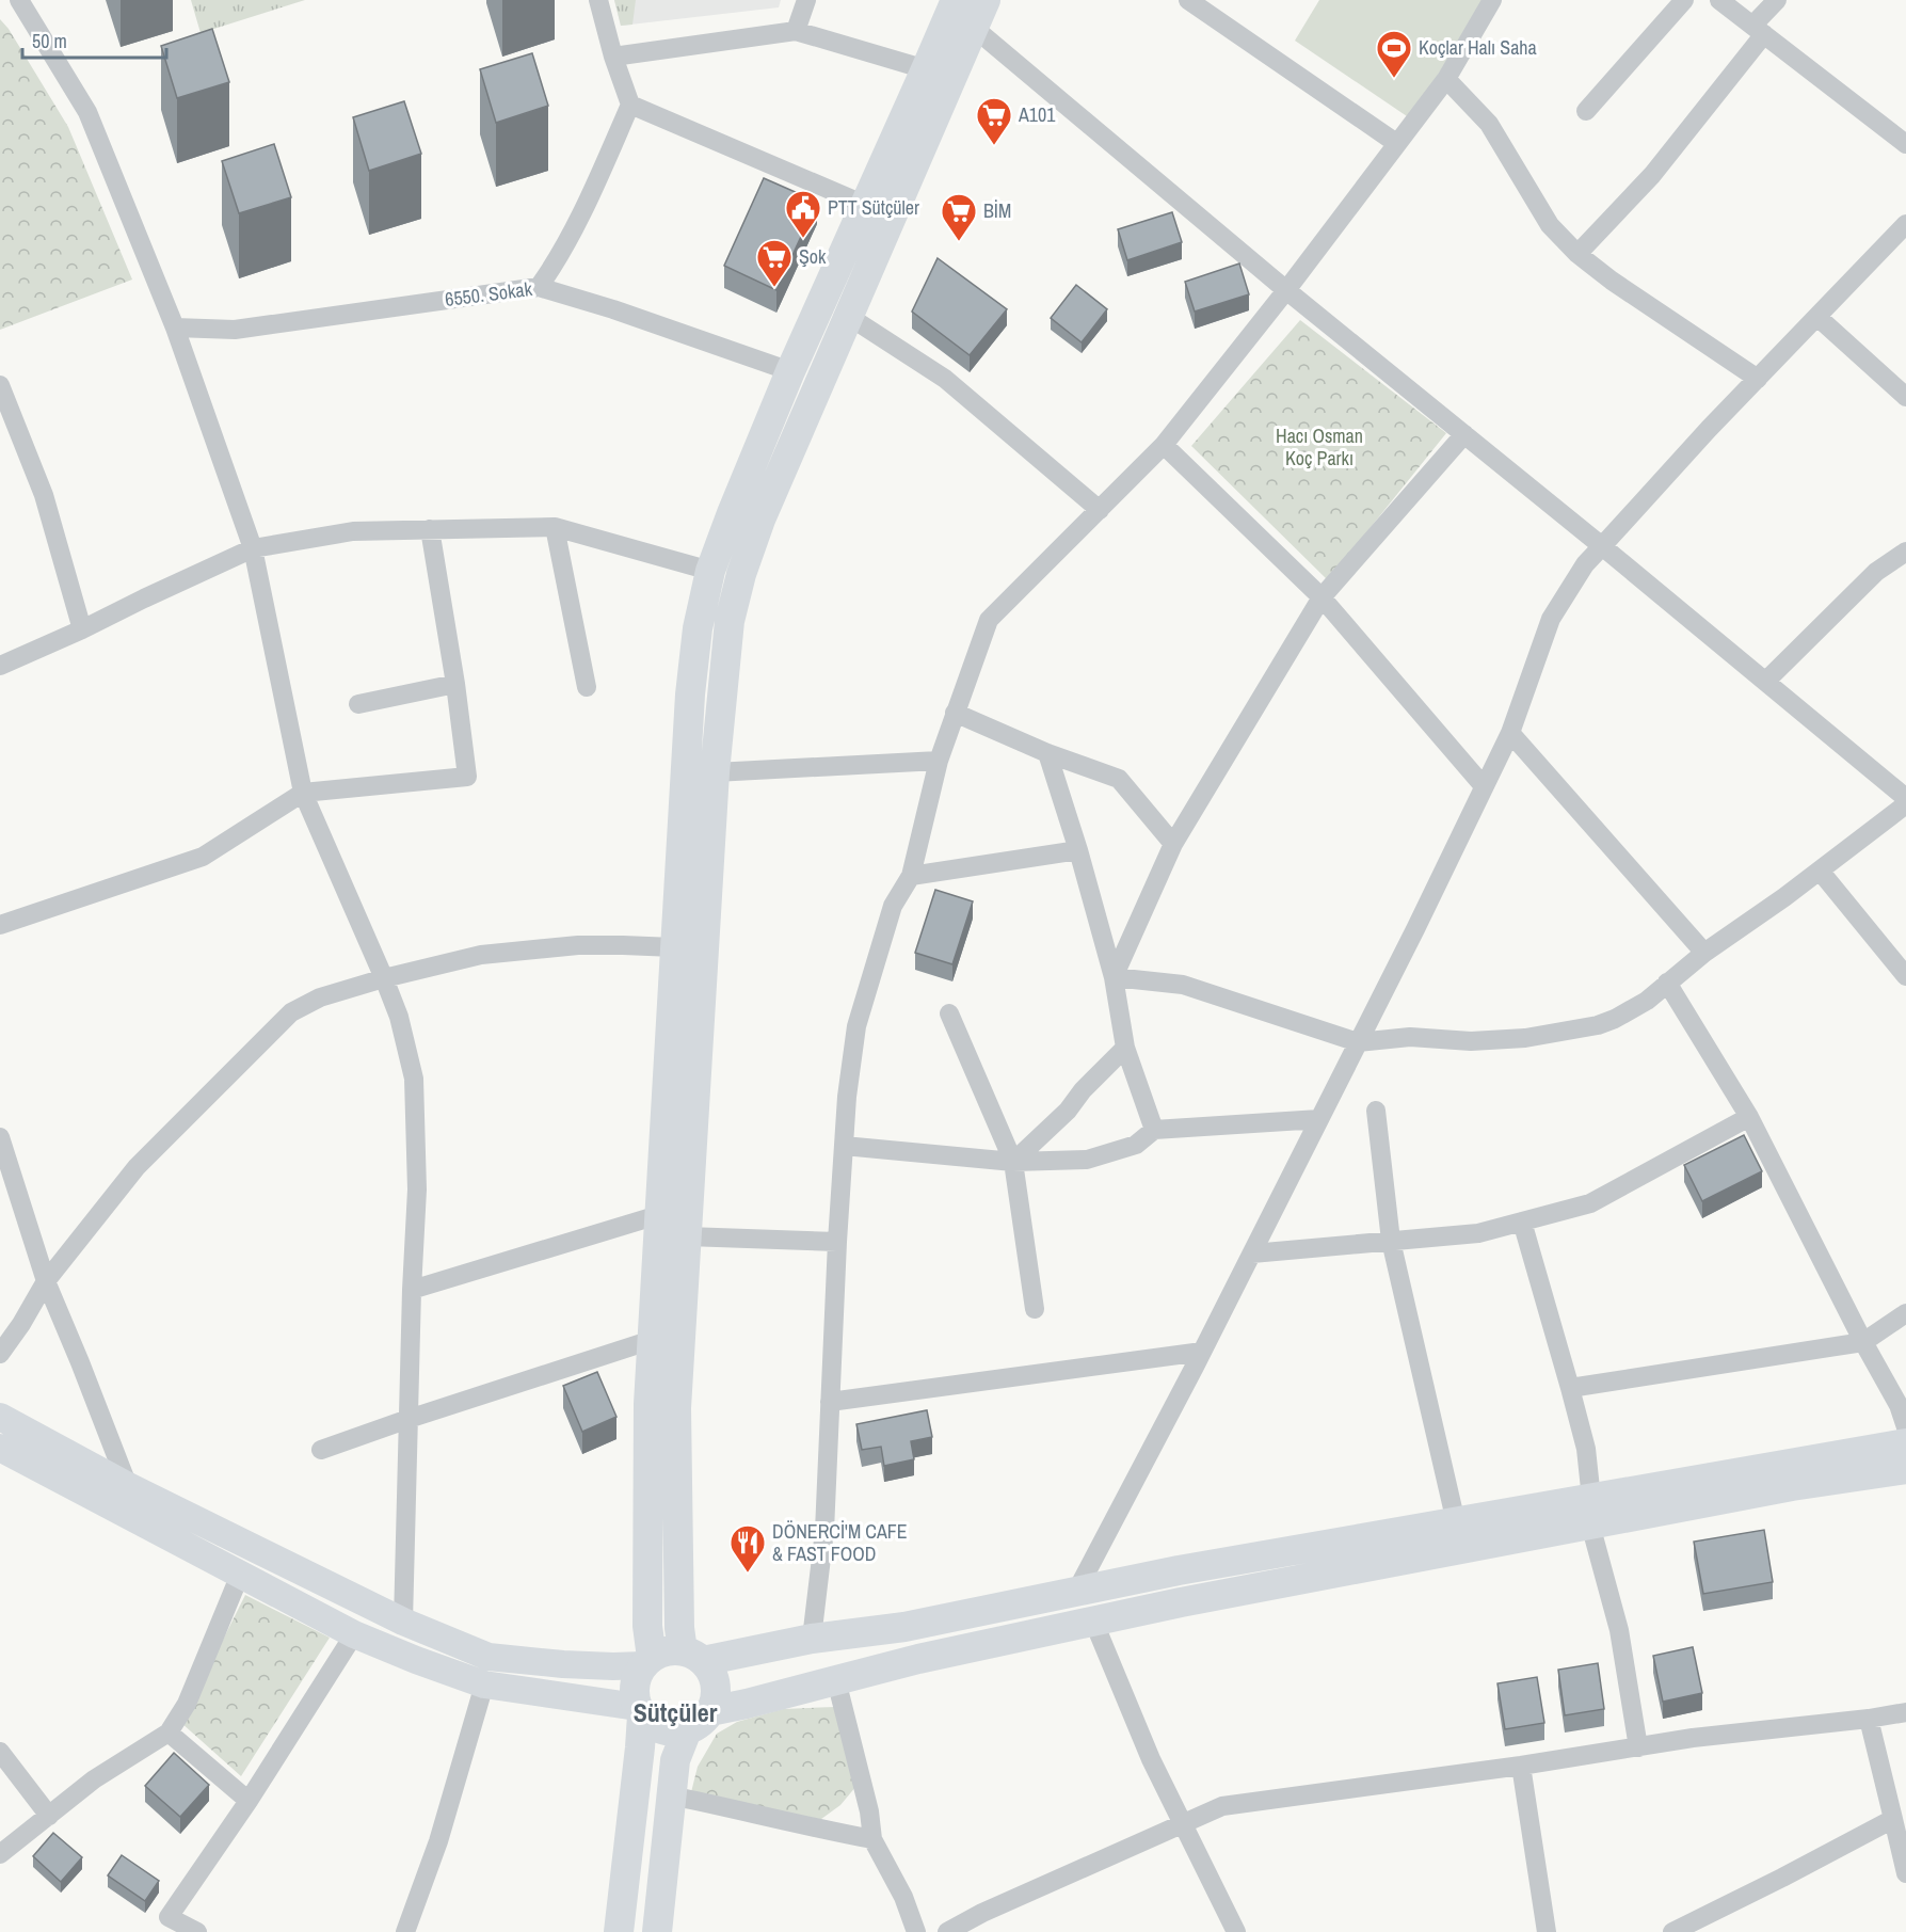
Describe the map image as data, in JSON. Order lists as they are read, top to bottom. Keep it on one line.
{"streets":{"street":["6550. Sokak"]},"districts":["Sütçüler"],"parks":["Hacı Osman Koç Parkı"],"places":{"sports":["Koçlar Halı Saha"],"supermarket":["A101","BİM","Şok"],"public building":["PTT Sütçüler"],"restaurant":["DÖNERCİ'M CAFE & FAST FOOD"]},"scale_bar":"50 m"}
